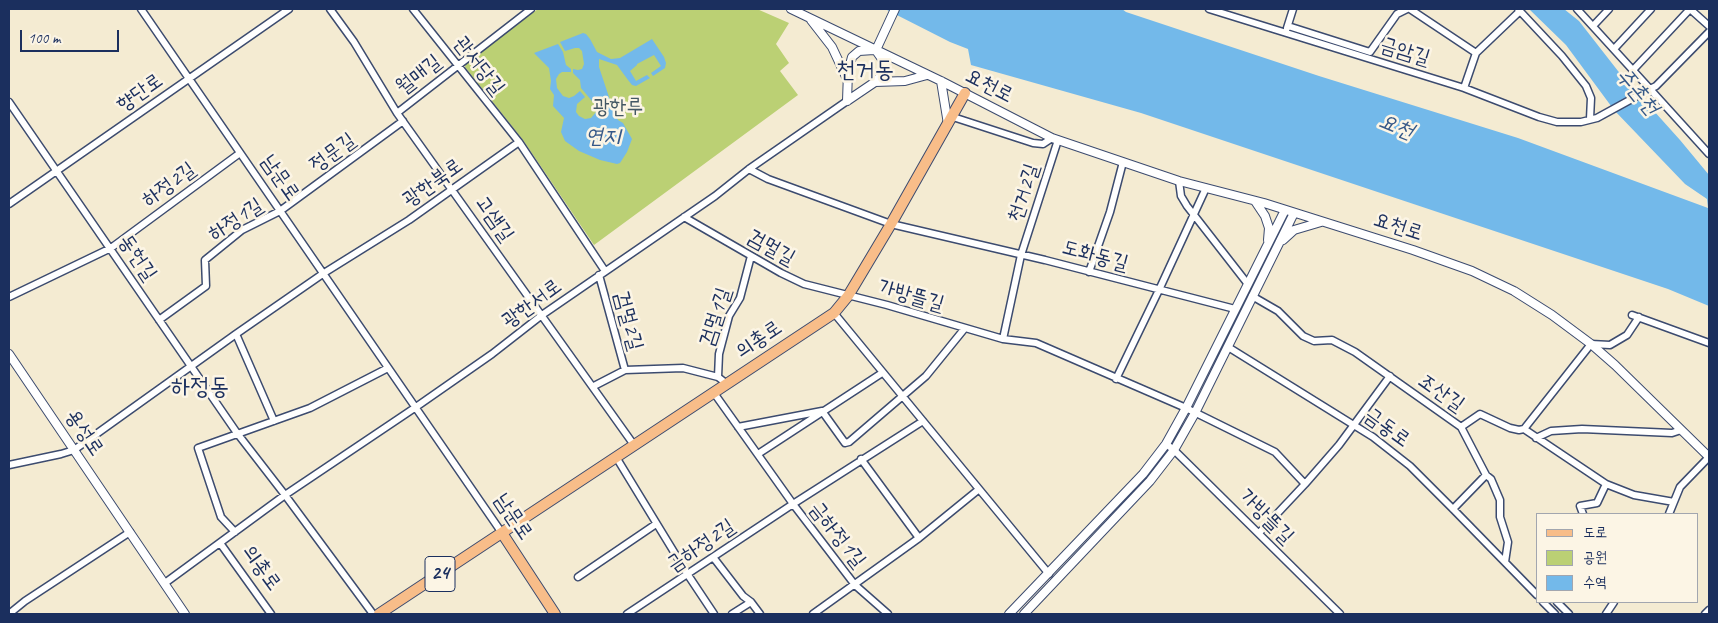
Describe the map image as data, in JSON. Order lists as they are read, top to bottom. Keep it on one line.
{"streets":{"main road":["남문로","의총로","24"],"street":["금암길","관서당길","월매길","요천로","향단로","정문길","광한북로","하정2길","천거2길","고샘길","하정1길","검멀길","도화동길","동헌길","가방뜰길","광한서로","검멀1길","검멀2길","조산길","금동로","용성로","금하정1길","금하정2길"]},"crossings":[["관서당길","월매길"],["관서당길","광한북로"],["월매길","고샘길"],["요천로","천거2길"],["요천로","의총로"],["향단로","남문로"],["향단로","동헌길"],["정문길","남문로"],["정문길","고샘길"],["정문길","하정1길"],["남문로","광한북로"],["남문로","하정2길"],["남문로","하정1길"],["남문로","광한서로"],["남문로","의총로"],["광한북로","고샘길"],["광한북로","동헌길"],["광한북로","용성로"],["하정2길","동헌길"],["천거2길","도화동길"],["고샘길","광한서로"],["고샘길","의총로"],["하정1길","동헌길"],["검멀길","가방뜰길"],["검멀길","광한서로"],["검멀길","검멀1길"],["검멀길","의총로"],["도화동길","의총로"],["동헌길","광한서로"],["가방뜰길","의총로"],["광한서로","검멀2길"],["광한서로","의총로"],["광한서로","용성로"],["검멀1길","검멀2길"],["검멀1길","의총로"],["금하정1길","금하정2길"]],"districts":["천거동","하정동"],"water":["주촌천","요천","연지"],"parks":["광한루"],"legend":["도로","공원","수역"],"scale_bar":"100 m"}
